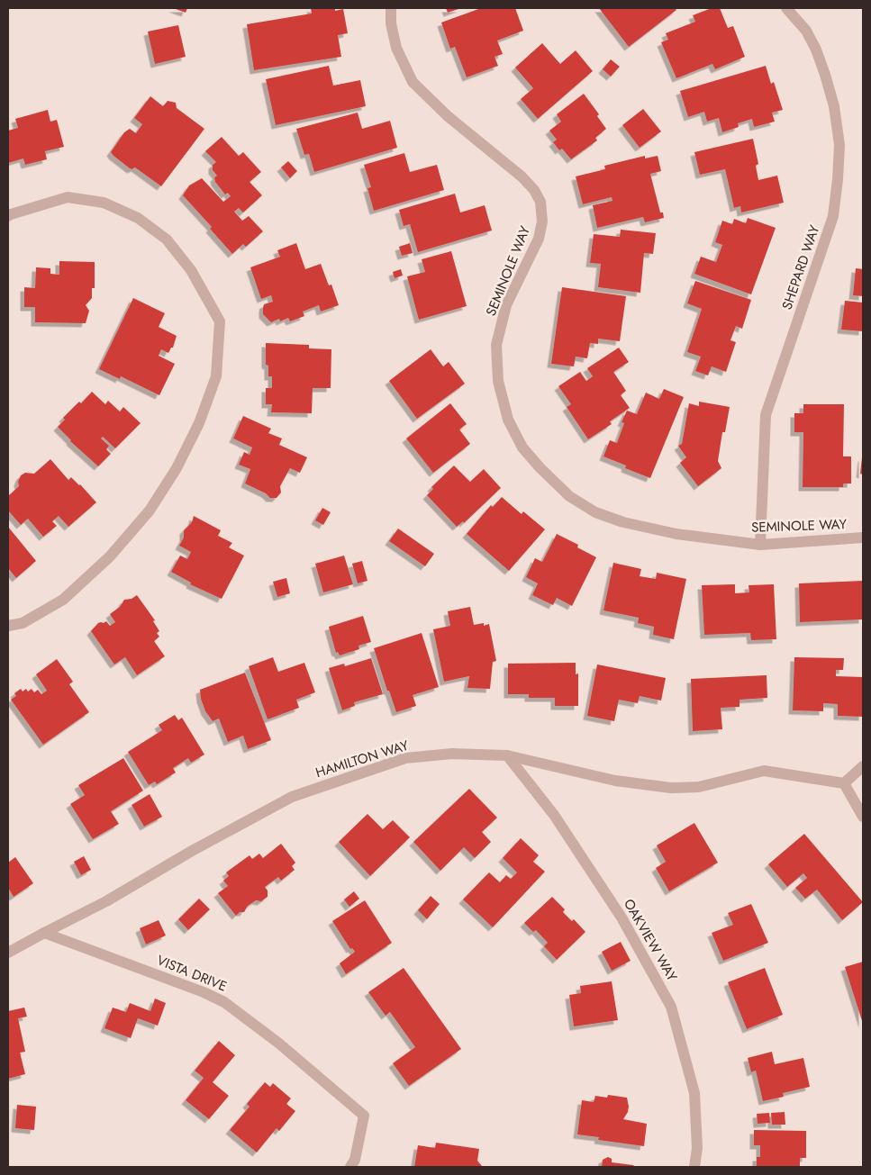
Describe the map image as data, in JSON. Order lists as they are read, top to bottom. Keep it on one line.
{"streets":{"street":["SHEPARD WAY","SEMINOLE WAY","HAMILTON WAY","OAKVIEW WAY","VISTA DRIVE"]},"crossings":[["SHEPARD WAY","SEMINOLE WAY"],["HAMILTON WAY","OAKVIEW WAY"],["HAMILTON WAY","VISTA DRIVE"]]}
